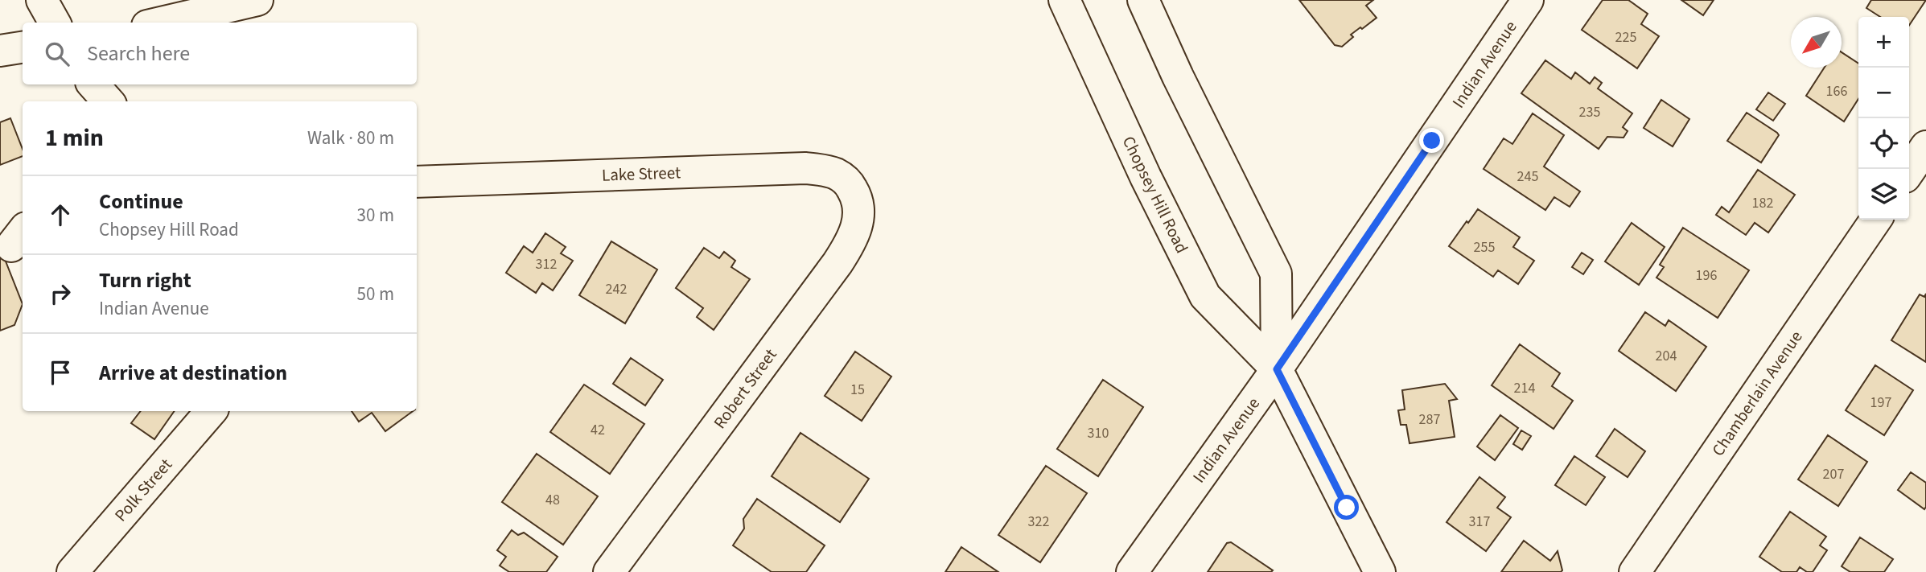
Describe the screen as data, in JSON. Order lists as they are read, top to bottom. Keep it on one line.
{"streets":{"street":["Indian Avenue","Lake Street","Chopsey Hill Road","Robert Street","Chamberlain Avenue","Polk Street"]},"crossings":[["Indian Avenue","Chopsey Hill Road"],["Lake Street","Robert Street"]],"house_numbers":["225","166","235","245","182","255","312","196","242","204","214","15","197","287","42","310","207","48","322","317"],"north":"bottom left","page":{"map_buttons":["+","−"],"search":"Search here","heading":["1 min","Walk · 80 m"],"list":[["Continue","Chopsey Hill Road","30 m"],["Turn right","Indian Avenue","50 m"],"Arrive at destination"]}}
